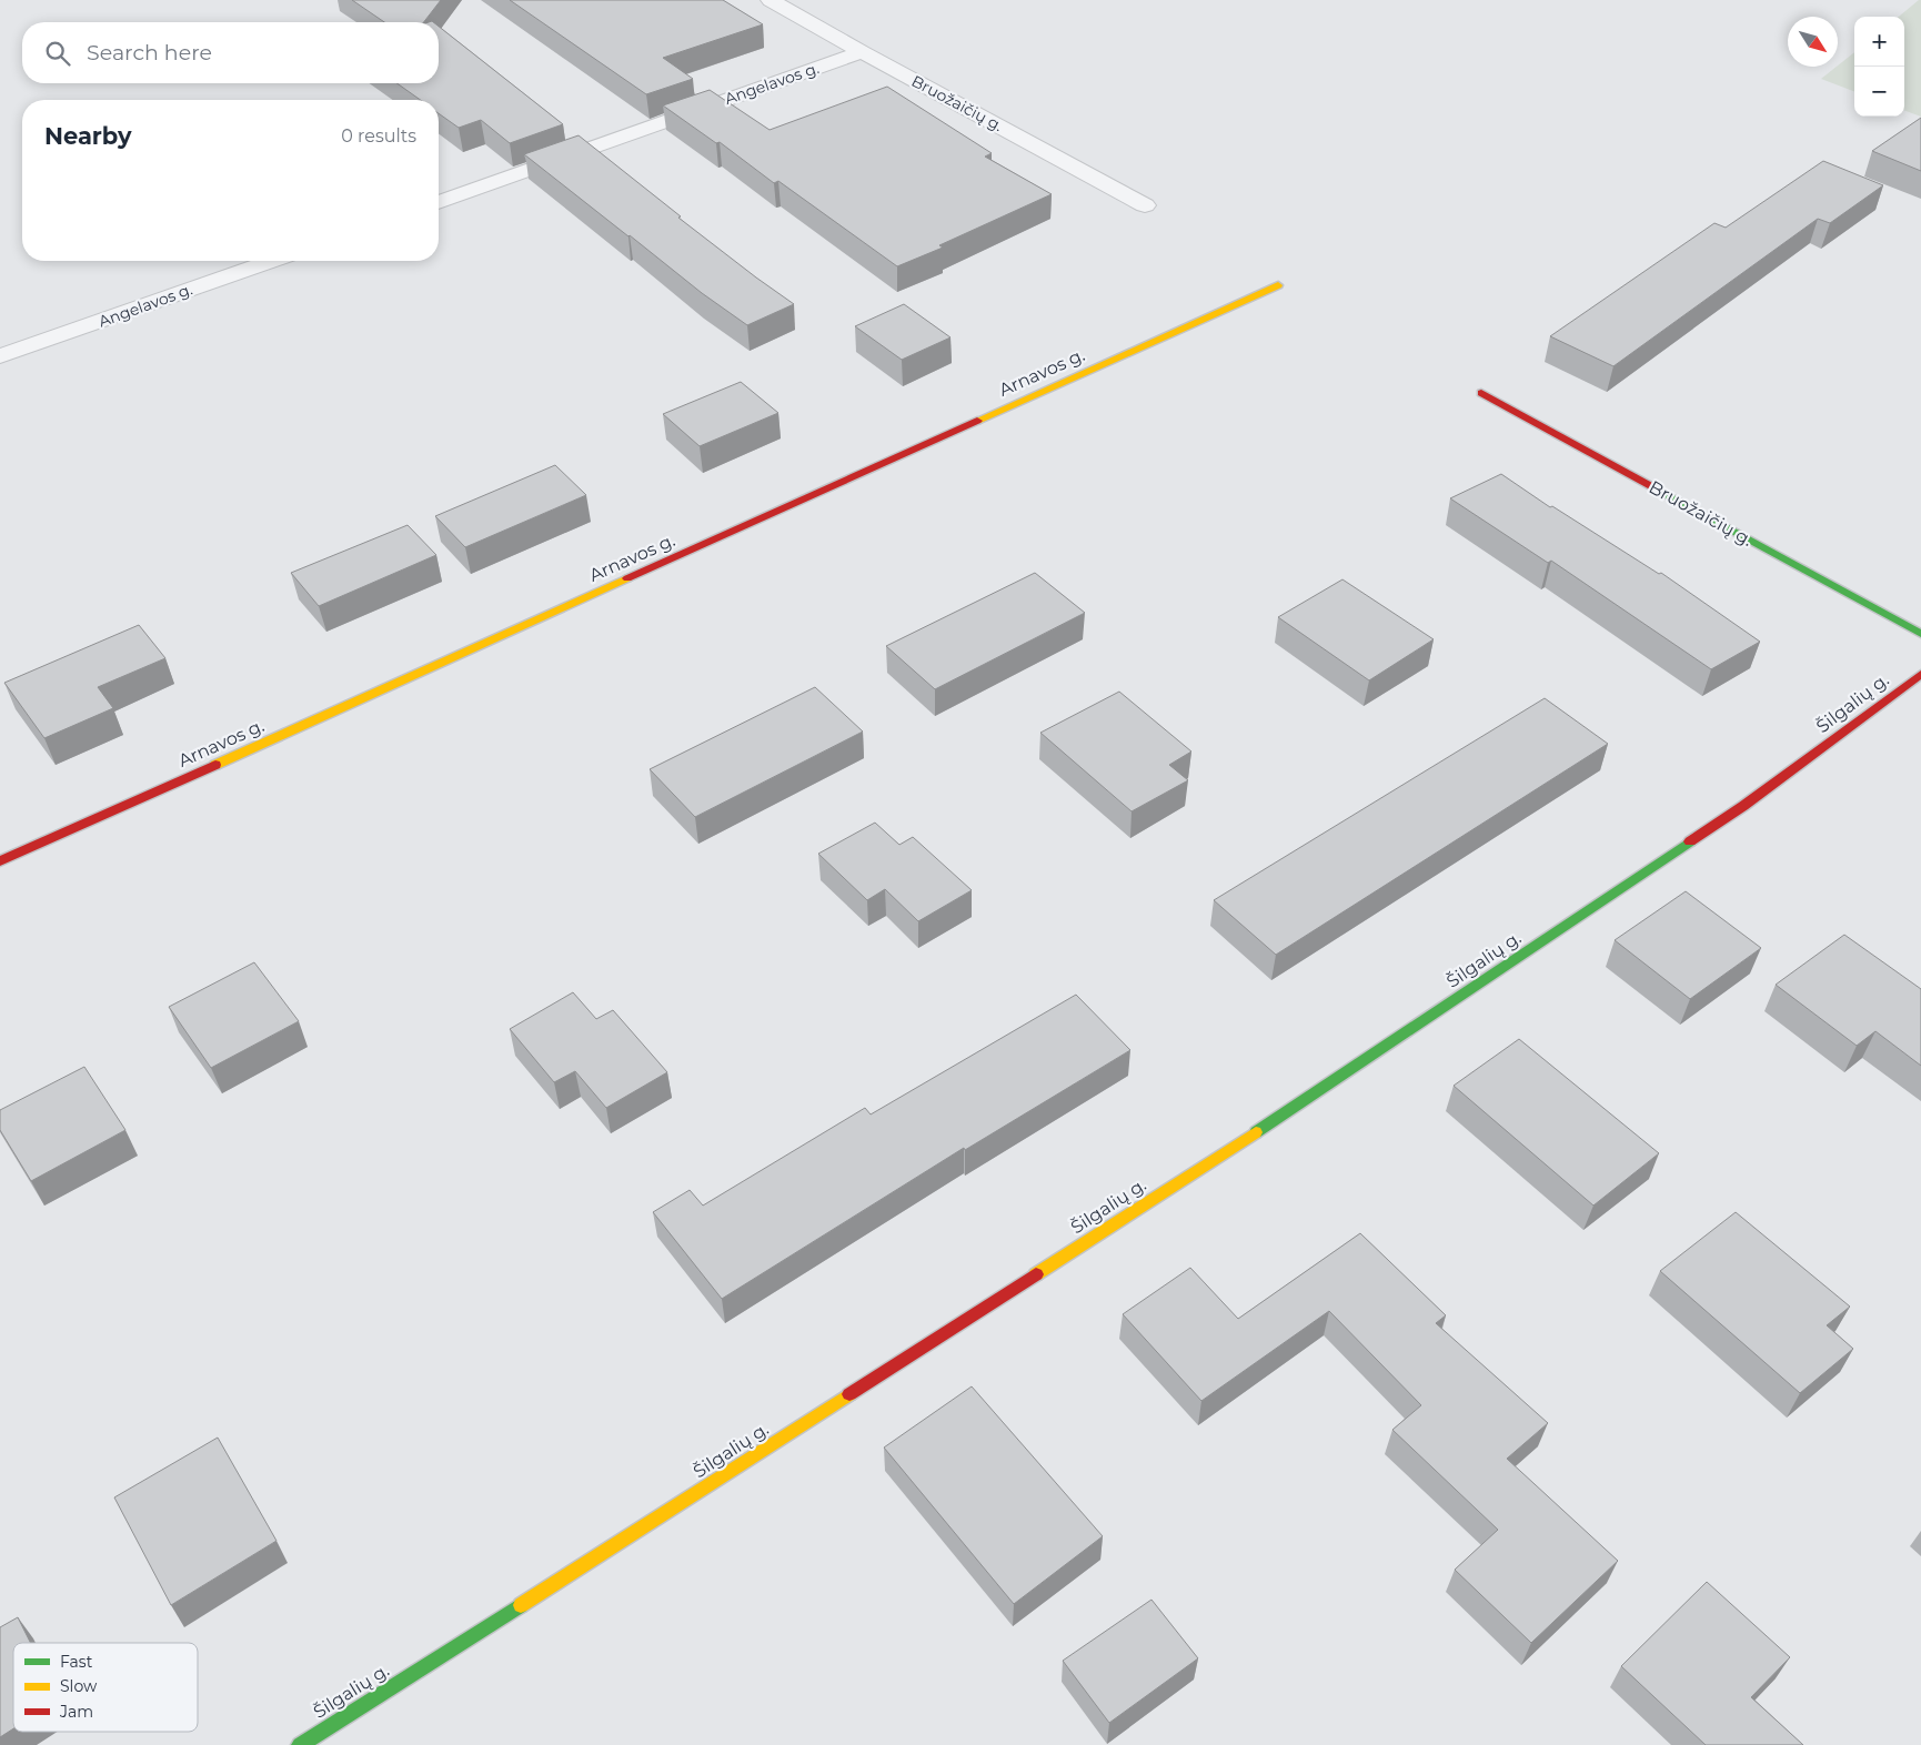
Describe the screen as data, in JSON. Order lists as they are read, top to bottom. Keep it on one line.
{"streets":{"street":["Angelavos g.","Bruožaičių g.","Arnavos g.","Šilgalių g."]},"crossings":[["Angelavos g.","Bruožaičių g."]],"legend":["Fast","Slow","Jam"],"north":"bottom right","page":{"map_buttons":["+","−"],"search":"Search here","heading":["Nearby","0 results"]}}
